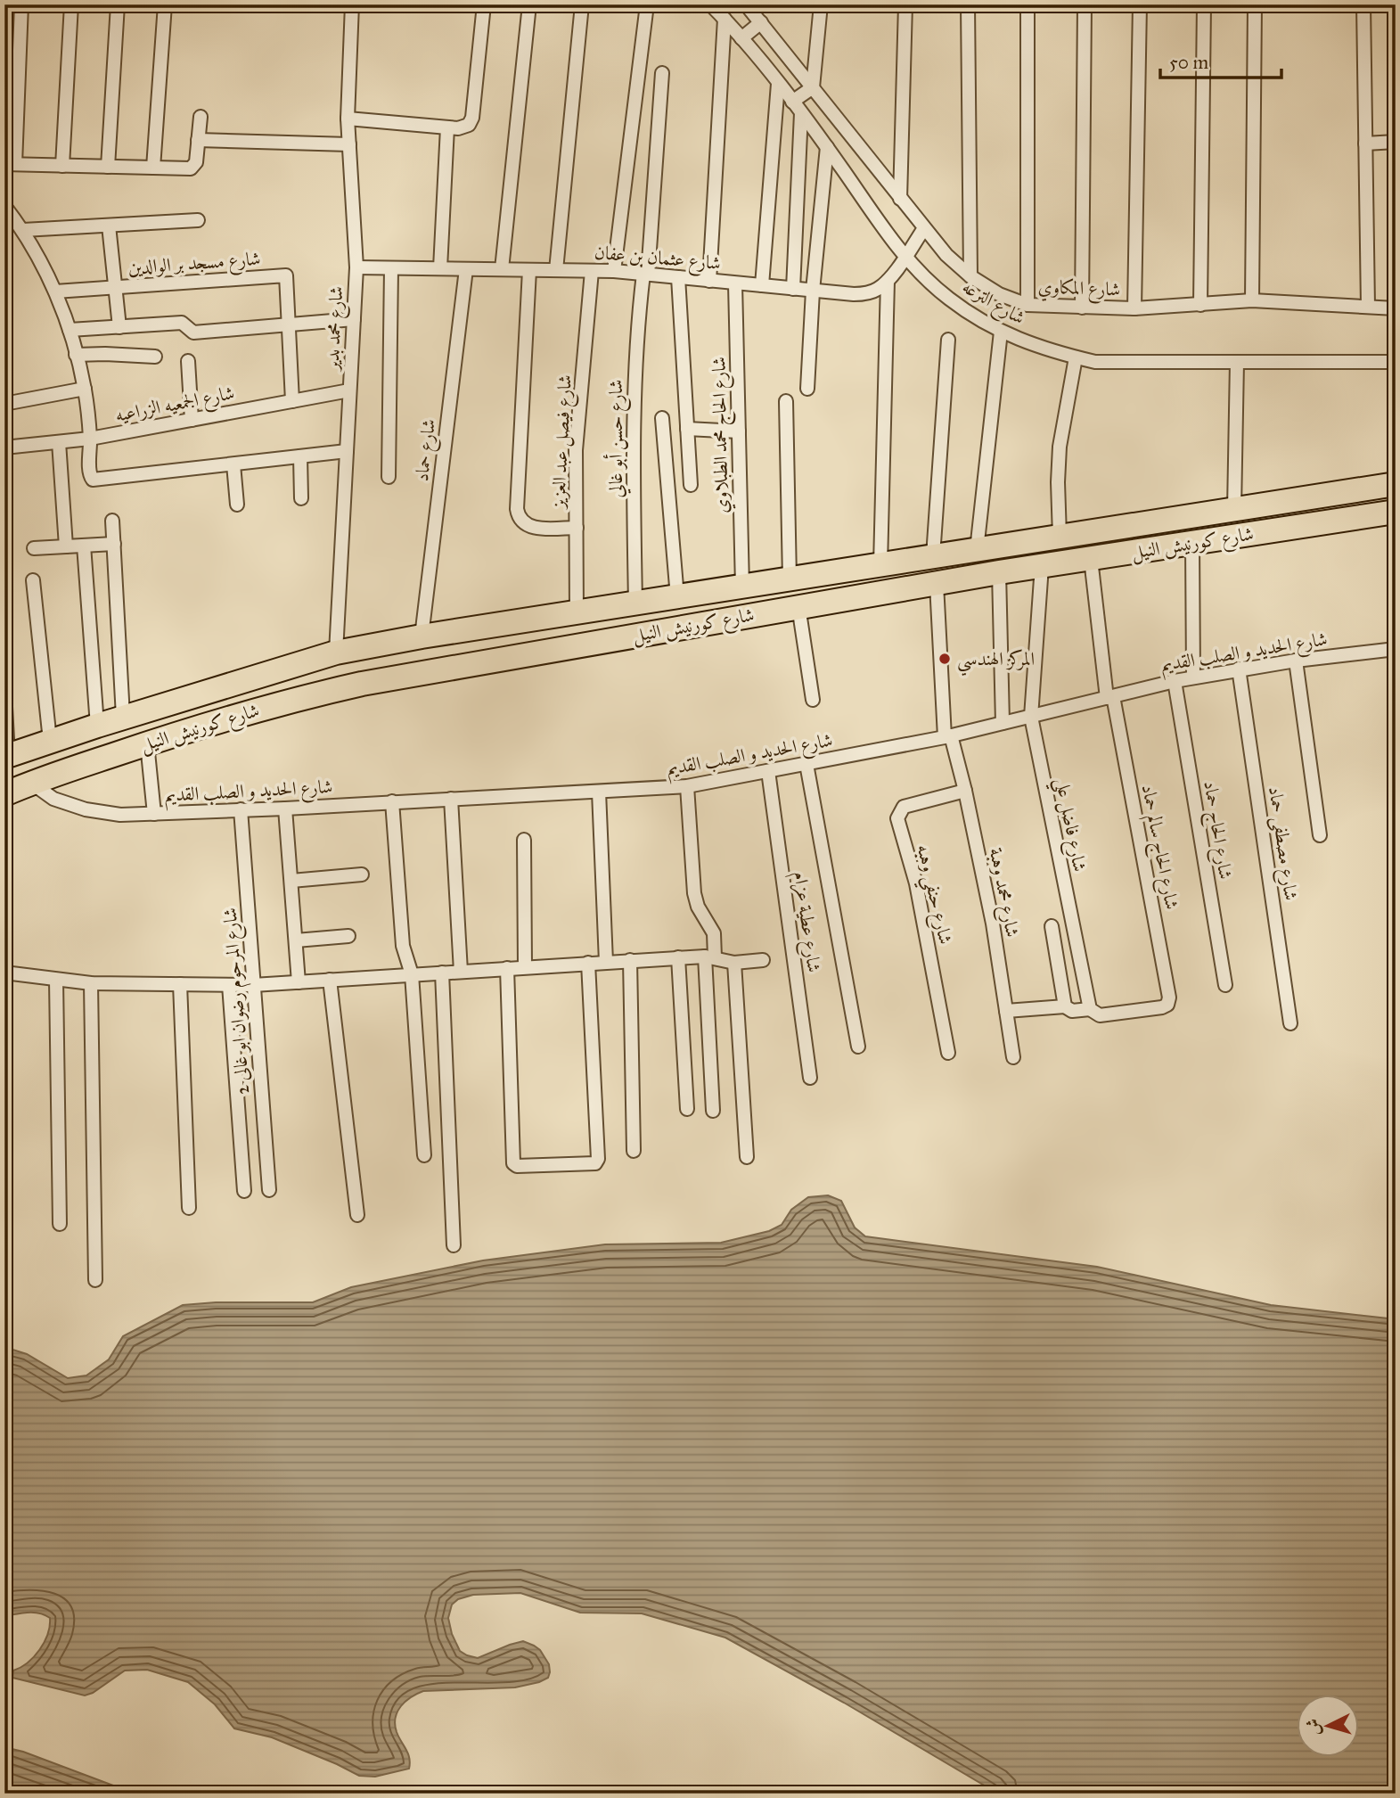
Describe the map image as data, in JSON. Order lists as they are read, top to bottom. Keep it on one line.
{"streets":{"highway":["شارع كورنيش النيل"],"street":["شارع عثمان بن عفان","شارع مسجد بر الوالدين","شارع المكاوي","شارع الترعه","شارع محمد بدير","شارع الجمعيه الزراعيه","شارع الحاج محمد الطبلاوي","شارع حسن أبو غالي","شارع فيصل عبد العزيز","شارع حماد","شارع الحديد و الصلب القديم","شارع فاضل علي","شارع الحاج حماد","شارع مصطفى حماد","شارع الحاج سالم حماد","شارع محمد وهبة","شارع حنفي وهبه","شارع عطية عزام","شارع المرحوم رضوان ابو غالى 2"]},"crossings":[["شارع عثمان بن عفان","شارع محمد بدير"],["شارع عثمان بن عفان","شارع الحاج محمد الطبلاوي"],["شارع عثمان بن عفان","شارع حسن أبو غالي"],["شارع عثمان بن عفان","شارع فيصل عبد العزيز"],["شارع عثمان بن عفان","شارع حماد"],["شارع مسجد بر الوالدين","شارع الجمعيه الزراعيه"],["شارع محمد بدير","شارع الجمعيه الزراعيه"],["شارع محمد بدير","شارع كورنيش النيل"],["شارع الحاج محمد الطبلاوي","شارع كورنيش النيل"],["شارع حسن أبو غالي","شارع كورنيش النيل"],["شارع فيصل عبد العزيز","شارع كورنيش النيل"],["شارع حماد","شارع كورنيش النيل"],["شارع كورنيش النيل","شارع الحديد و الصلب القديم"],["شارع كورنيش النيل","شارع فاضل علي"],["شارع كورنيش النيل","شارع الحاج سالم حماد"],["شارع كورنيش النيل","شارع محمد وهبة"],["شارع الحديد و الصلب القديم","شارع فاضل علي"],["شارع الحديد و الصلب القديم","شارع الحاج حماد"],["شارع الحديد و الصلب القديم","شارع مصطفى حماد"],["شارع الحديد و الصلب القديم","شارع الحاج سالم حماد"],["شارع الحديد و الصلب القديم","شارع محمد وهبة"],["شارع الحديد و الصلب القديم","شارع عطية عزام"],["شارع الحديد و الصلب القديم","شارع المرحوم رضوان ابو غالى 2"],["شارع فاضل علي","شارع الحاج سالم حماد"],["شارع محمد وهبة","شارع حنفي وهبه"]],"places":["المركز الهندسي"],"scale_bar":"50 m","north":"left"}
